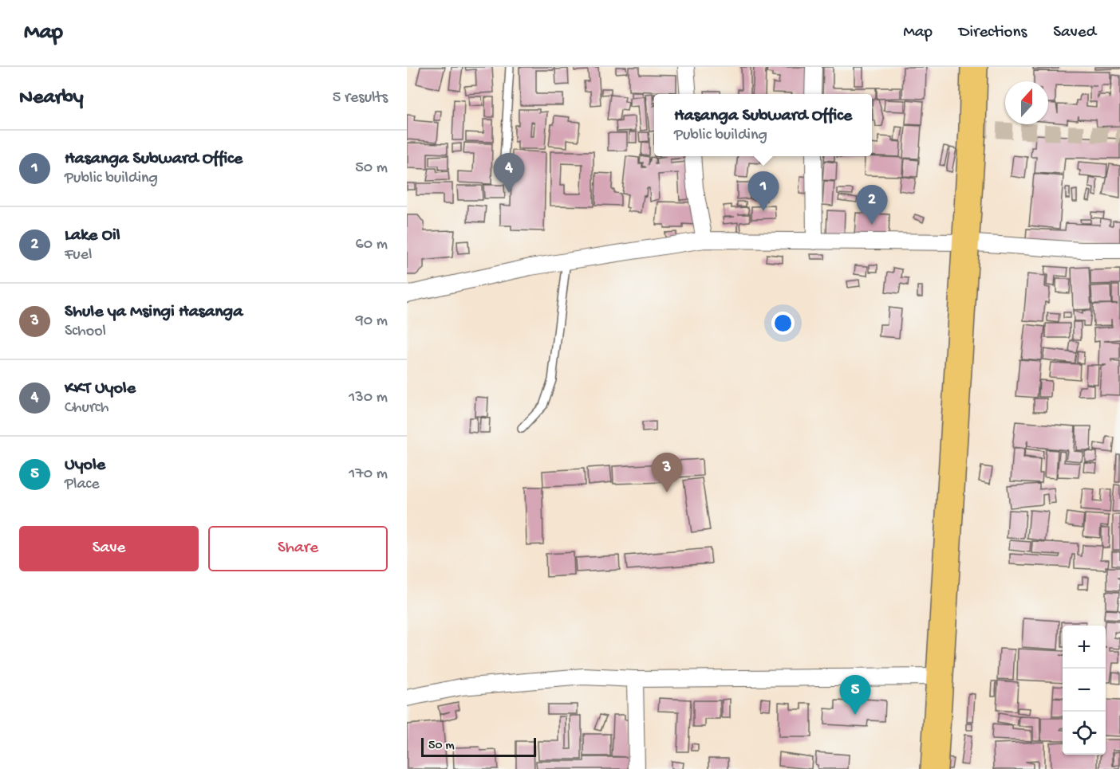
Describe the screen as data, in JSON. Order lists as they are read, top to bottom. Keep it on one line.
{"scale_bar":"50 m","north":"top","page":{"header":"Map","nav":["Map","Directions","Saved"],"heading":["Nearby","5 results"],"popup":["Hasanga Subward Office","Public building"],"list":[{"mark":"1","name":"Hasanga Subward Office","note":"Public building","value":"50 m"},{"mark":"2","name":"Lake Oil","note":"Fuel","value":"60 m"},{"mark":"3","name":"Shule ya Msingi Hasanga","note":"School","value":"90 m"},{"mark":"4","name":"KKT Uyole","note":"Church","value":"130 m"},{"mark":"5","name":"Uyole","note":"Place","value":"170 m"}],"pins":["4","1","2","3","5"],"buttons":["Save","Share"],"map_buttons":["+","−"],"scale":"50 m"}}
